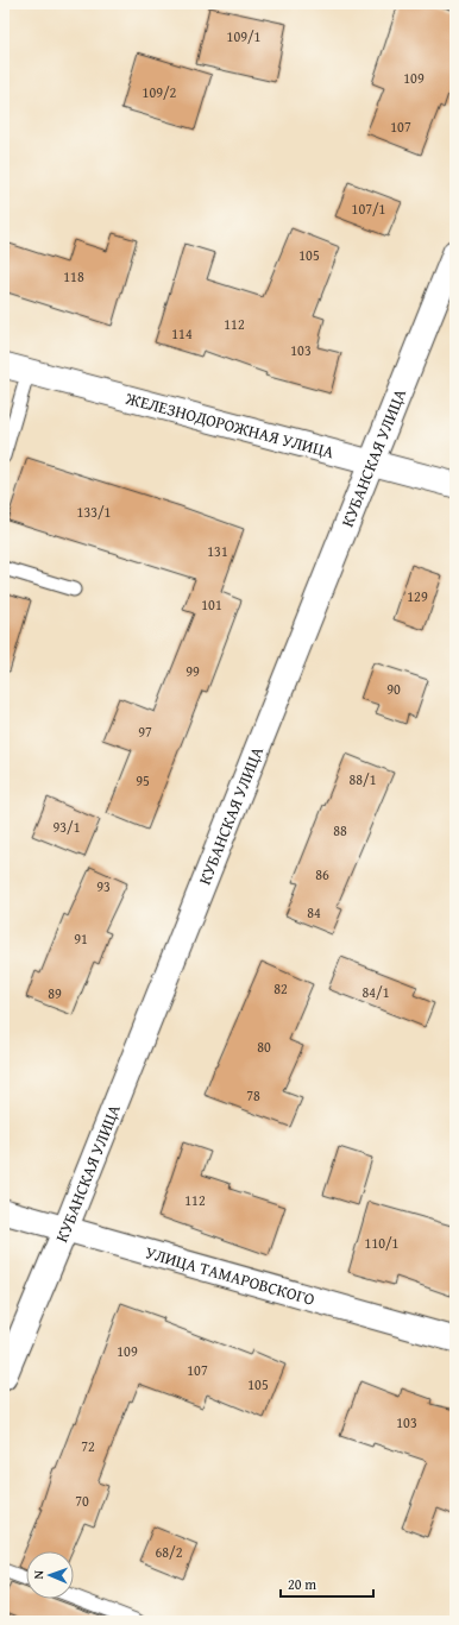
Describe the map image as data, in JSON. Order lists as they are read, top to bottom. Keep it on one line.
{"streets":{"street":["ЖЕЛЕЗНОДОРОЖНАЯ УЛИЦА","КУБАНСКАЯ УЛИЦА","УЛИЦА ТАМАРОВСКОГО"]},"crossings":[["ЖЕЛЕЗНОДОРОЖНАЯ УЛИЦА","КУБАНСКАЯ УЛИЦА"],["КУБАНСКАЯ УЛИЦА","УЛИЦА ТАМАРОВСКОГО"]],"house_numbers":["109/1","109","109/2","107","107/1","105","118","112","114","103","133/1","131","129","101","99","90","97","88/1","95","93/1","88","86","93","84","91","82","84/1","89","80","78","112","110/1","109","107","105","103","72","70","68/2"],"scale_bar":"20 m","north":"left"}
